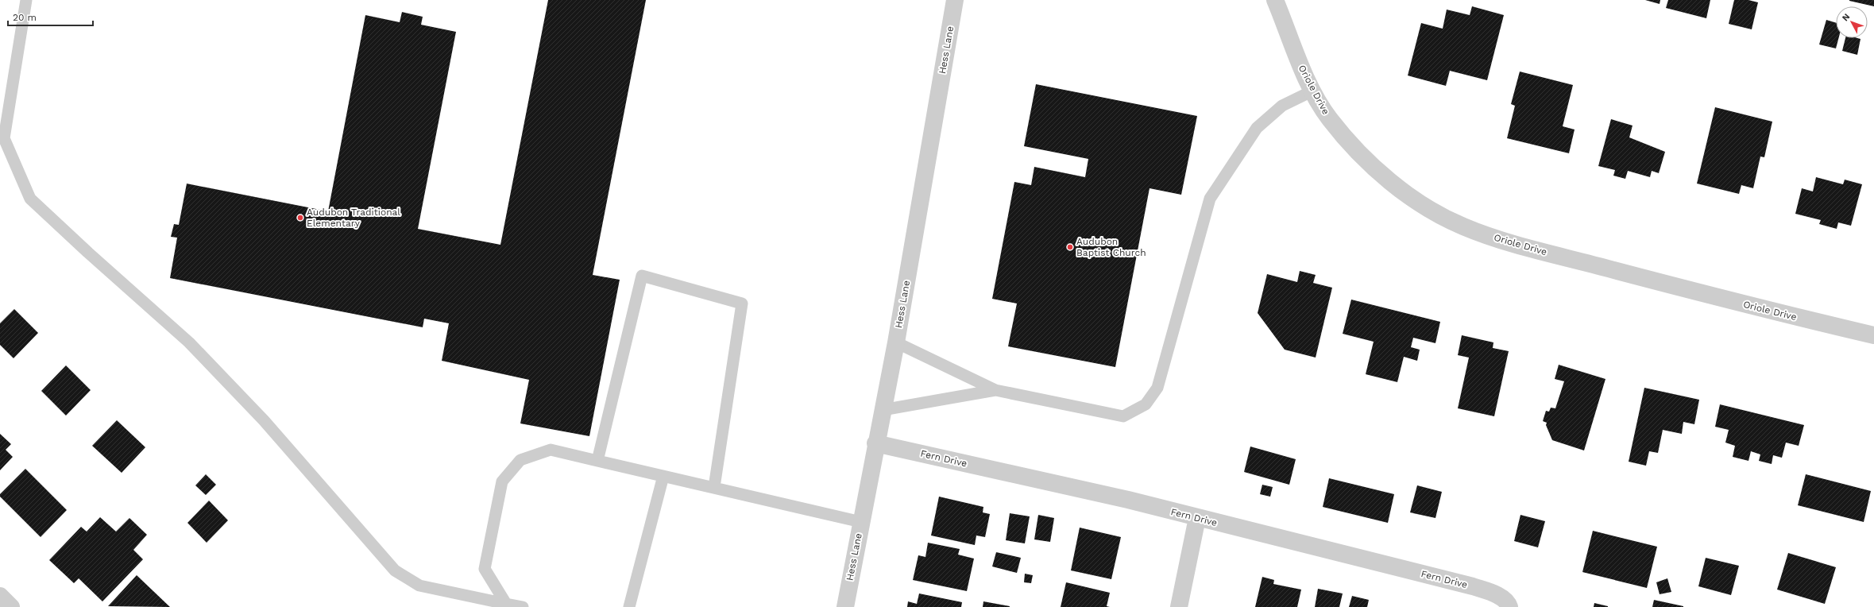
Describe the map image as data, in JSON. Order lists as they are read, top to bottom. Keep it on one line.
{"streets":{"street":["Hess Lane","Oriole Drive","Fern Drive"]},"crossings":[["Hess Lane","Fern Drive"]],"places":["Audubon Traditional Elementary","Audubon Baptist Church"],"scale_bar":"20 m","north":"top left"}
